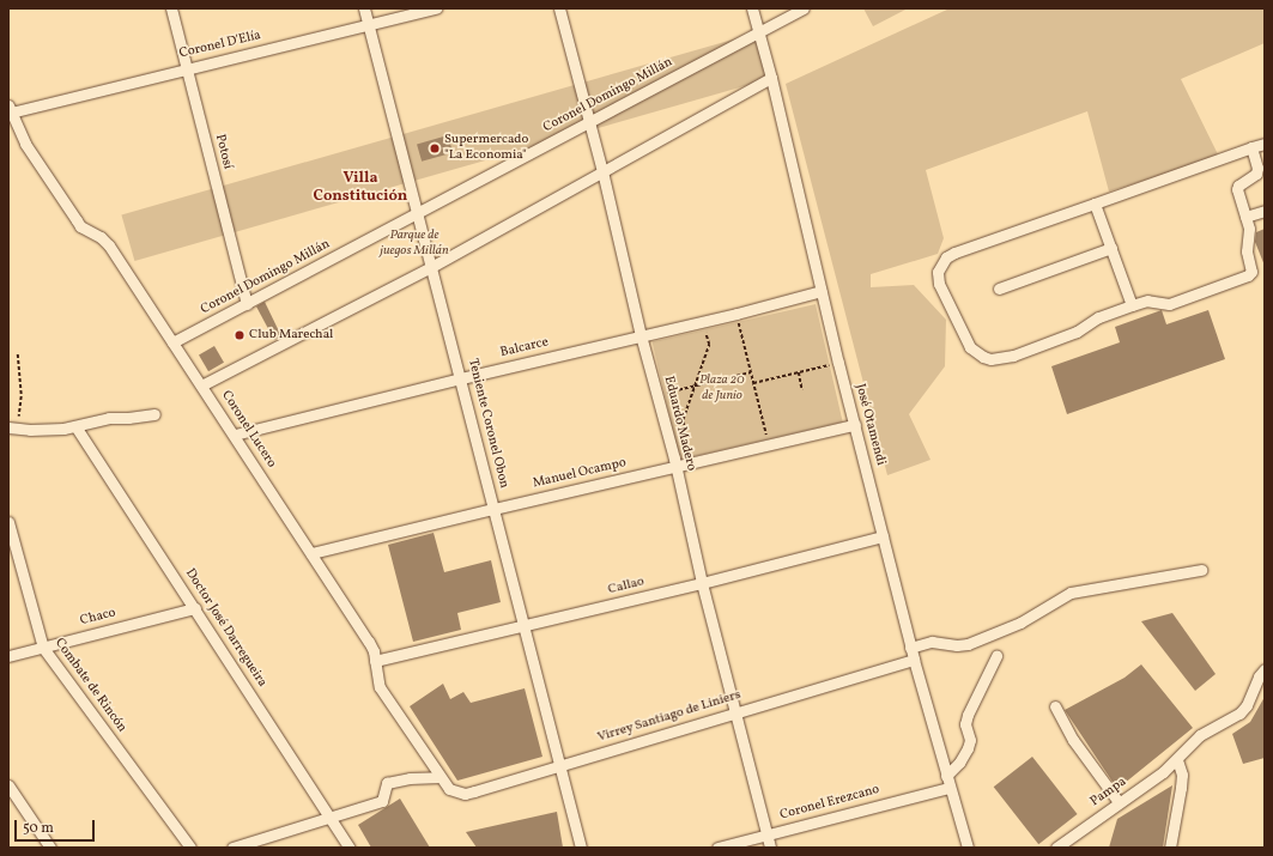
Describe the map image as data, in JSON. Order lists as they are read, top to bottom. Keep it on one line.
{"streets":{"street":["Coronel D'Elía","Coronel Domingo Millán","Potosí","Balcarce","Teniente Coronel Obon","Eduardo Madero","José Otamendi","Coronel Lucero","Manuel Ocampo","Callao","Chaco","Doctor José Darregueira","Combate de Rincón","Virrey Santiago de Liniers","Pampa","Coronel Erezcano"]},"crossings":[["Coronel D'Elía","Potosí"],["Coronel D'Elía","Teniente Coronel Obon"],["Coronel D'Elía","Coronel Lucero"],["Coronel Domingo Millán","Potosí"],["Coronel Domingo Millán","Teniente Coronel Obon"],["Coronel Domingo Millán","Eduardo Madero"],["Coronel Domingo Millán","José Otamendi"],["Coronel Domingo Millán","Coronel Lucero"],["Balcarce","Teniente Coronel Obon"],["Balcarce","Eduardo Madero"],["Balcarce","José Otamendi"],["Balcarce","Coronel Lucero"],["Teniente Coronel Obon","Manuel Ocampo"],["Teniente Coronel Obon","Callao"],["Teniente Coronel Obon","Virrey Santiago de Liniers"],["Eduardo Madero","Manuel Ocampo"],["Eduardo Madero","Callao"],["Eduardo Madero","Virrey Santiago de Liniers"],["Eduardo Madero","Coronel Erezcano"],["José Otamendi","Manuel Ocampo"],["José Otamendi","Callao"],["José Otamendi","Virrey Santiago de Liniers"],["José Otamendi","Coronel Erezcano"],["Coronel Lucero","Manuel Ocampo"],["Coronel Lucero","Callao"],["Coronel Lucero","Virrey Santiago de Liniers"],["Chaco","Doctor José Darregueira"],["Chaco","Combate de Rincón"]],"districts":["Villa Constitución"],"parks":["Parque de juegos Millán","Plaza 20 de Junio"],"places":["Supermercado \"La Economia\"","Club Marechal"],"scale_bar":"50 m"}
